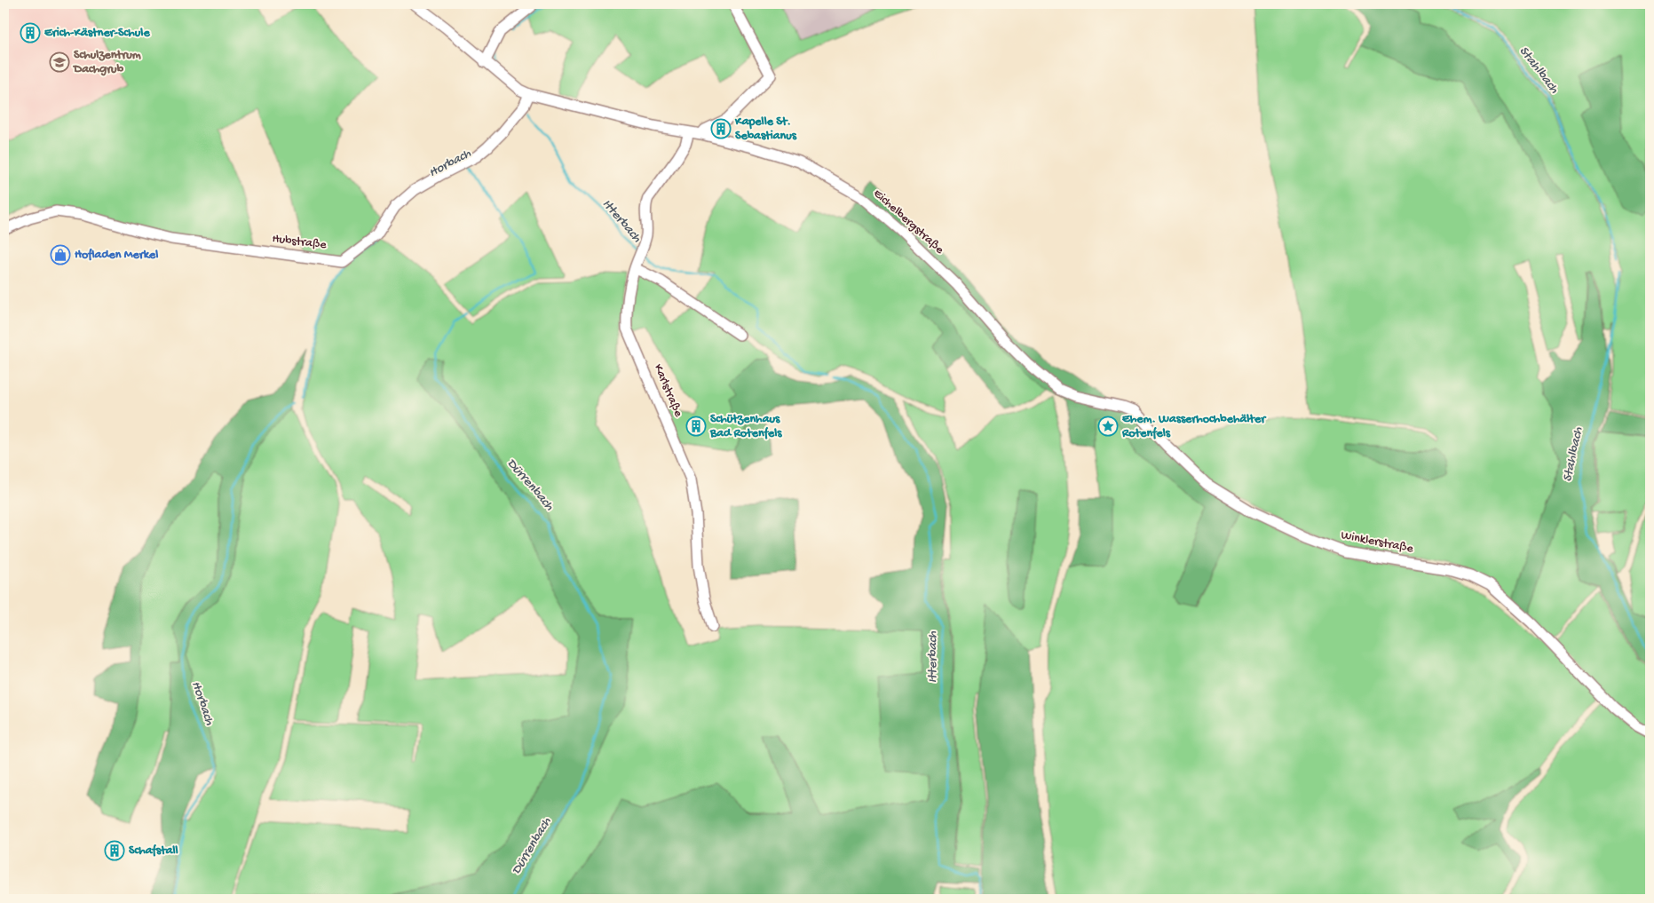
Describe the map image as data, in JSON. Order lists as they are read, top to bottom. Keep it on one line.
{"streets":{"street":["Eichelbergstraße","Hubstraße","Karlstraße","Winklerstraße"]},"crossings":[["Eichelbergstraße","Hubstraße"],["Eichelbergstraße","Karlstraße"],["Eichelbergstraße","Winklerstraße"]],"water":["Stahlbach","Horbach","Itterbach","Dürrenbach"],"places":{"building":["Erich-Kästner-Schule","Kapelle St. Sebastianus","Schützenhaus Bad Rotenfels","Schafstall"],"school or university":["Schulzentrum Dachgrub"],"shop":["Hofladen Merkel"],"place":["Ehem. Wasserhochbehälter Rotenfels"]}}
